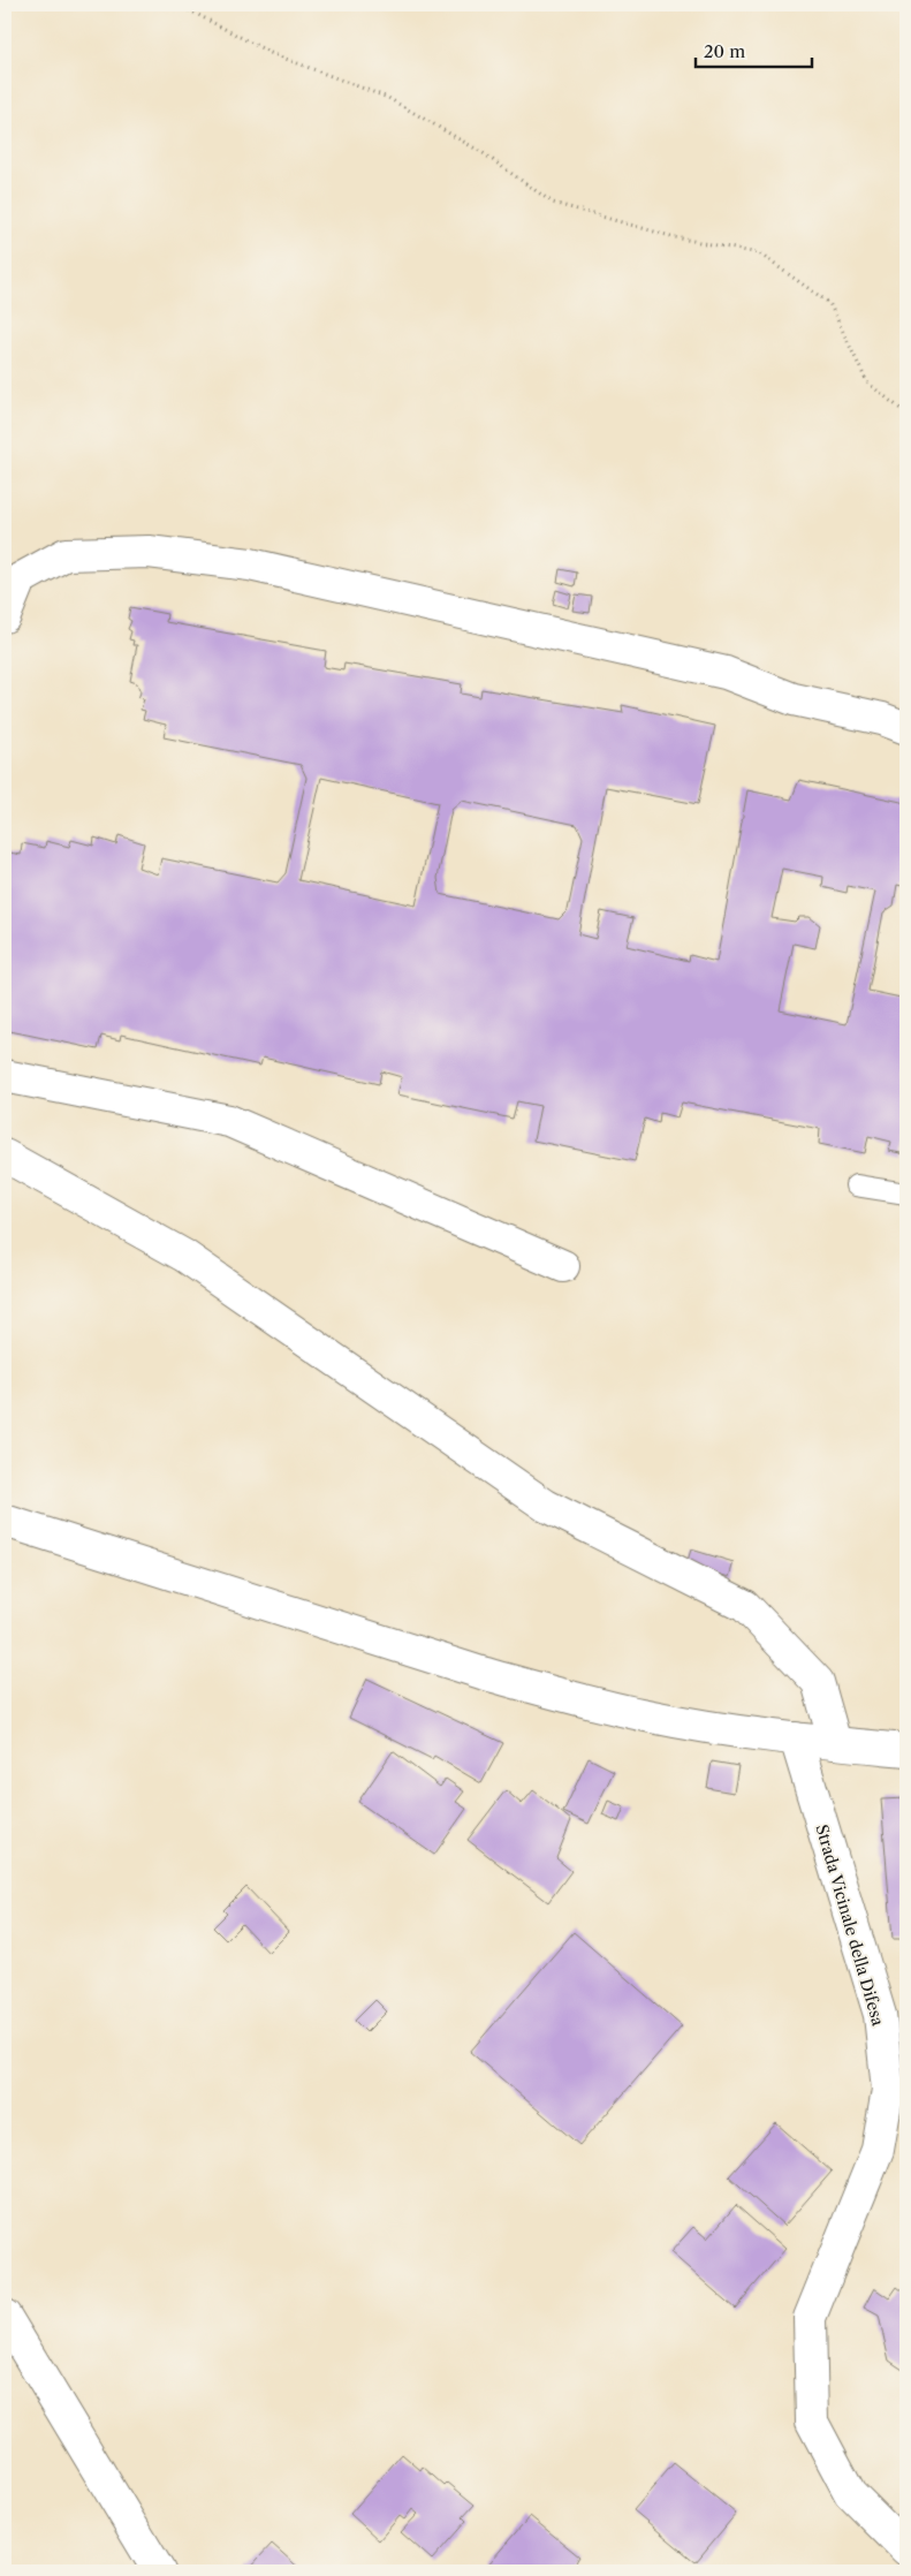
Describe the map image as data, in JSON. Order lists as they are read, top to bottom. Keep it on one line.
{"streets":{"street":["Strada Vicinale della Difesa"]},"scale_bar":"20 m"}
